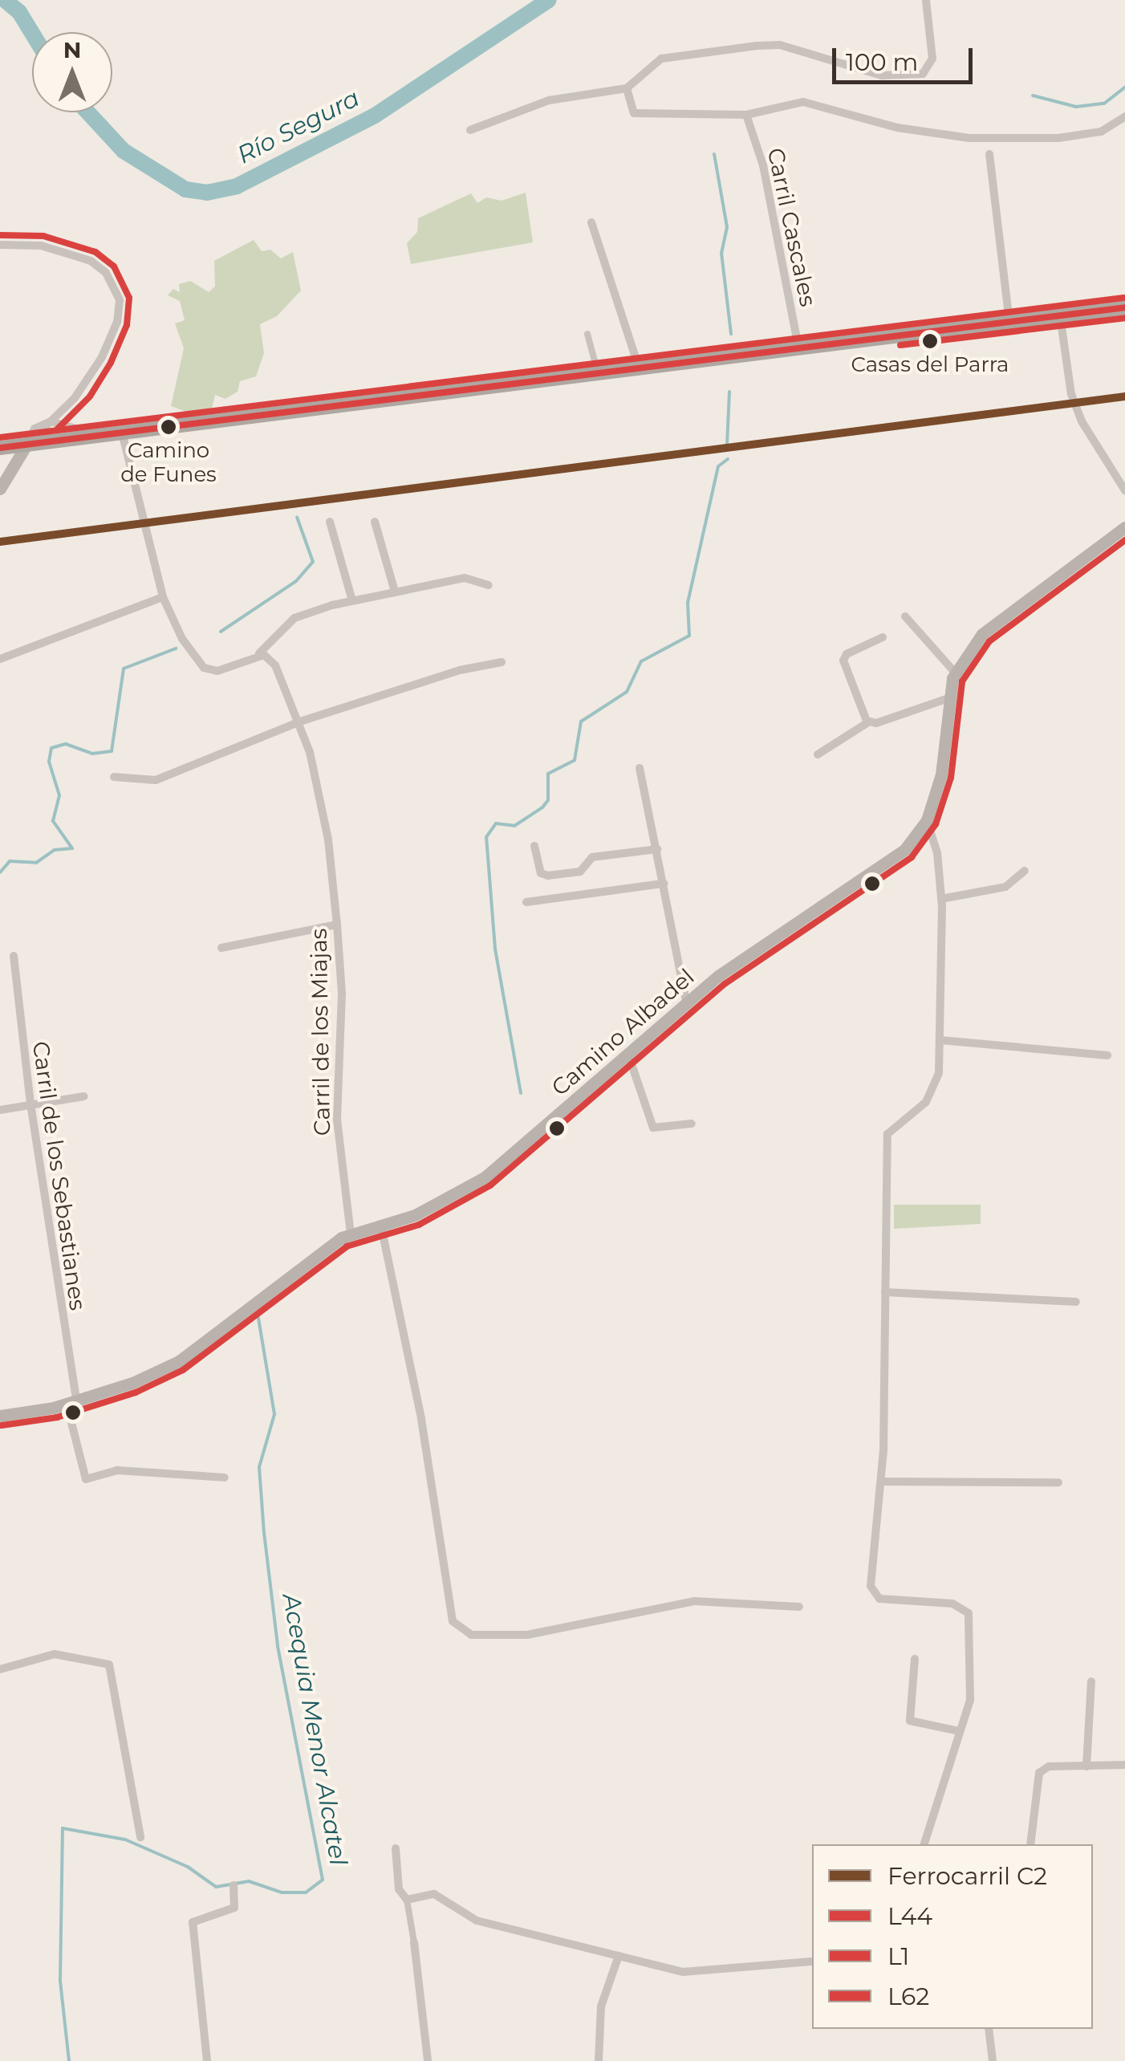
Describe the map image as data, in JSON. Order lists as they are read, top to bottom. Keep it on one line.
{"streets":{"main road":["Camino Albadel"],"street":["Carril Cascales","Carril de los Miajas","Carril de los Sebastianes"]},"crossings":[["Carril de los Miajas","Camino Albadel"],["Camino Albadel","Carril de los Sebastianes"]],"water":["Río Segura","Acequia Menor Alcatel"],"places":["Casas del Parra","Camino de Funes"],"lines":["transit line L62","transit line L44","transit line L1","rail line C2"],"legend":["Ferrocarril C2","L44","L1","L62"],"scale_bar":"100 m","north":"top"}
